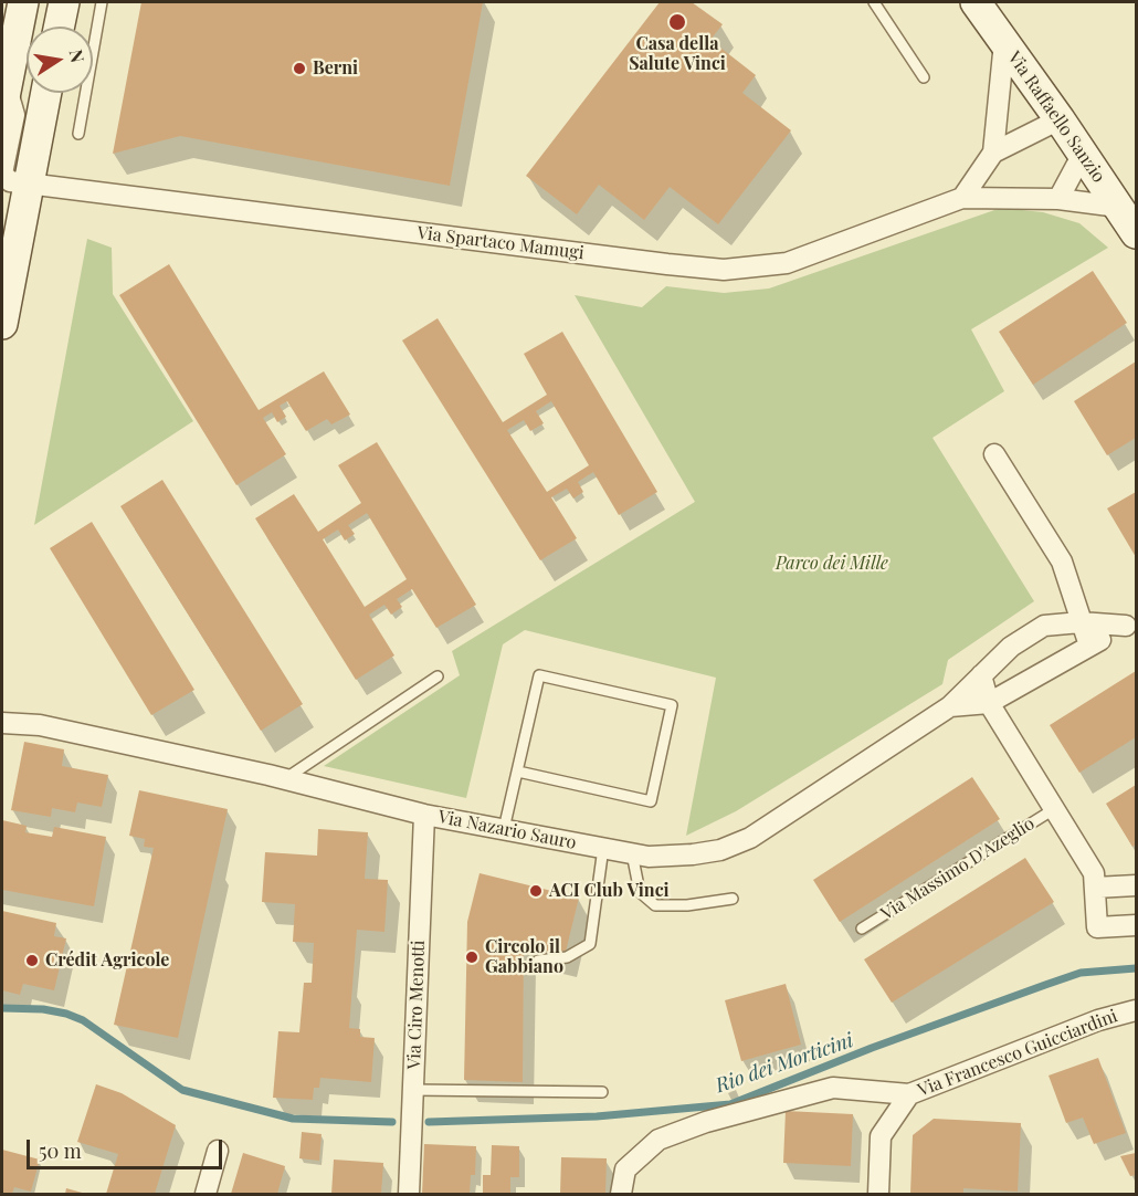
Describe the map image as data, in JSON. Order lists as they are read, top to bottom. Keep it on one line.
{"streets":{"main road":["Via Raffaello Sanzio"],"street":["Via Spartaco Mamugi","Via Nazario Sauro","Via Massimo D'Azeglio","Via Ciro Menotti","Via Francesco Guicciardini"]},"crossings":[["Via Nazario Sauro","Via Massimo D'Azeglio"],["Via Nazario Sauro","Via Ciro Menotti"]],"water":["Rio dei Morticini"],"parks":["Parco dei Mille"],"places":["Casa della Salute Vinci","Berni","ACI Club Vinci","Circolo il Gabbiano","Crédit Agricole"],"scale_bar":"50 m","north":"right"}
